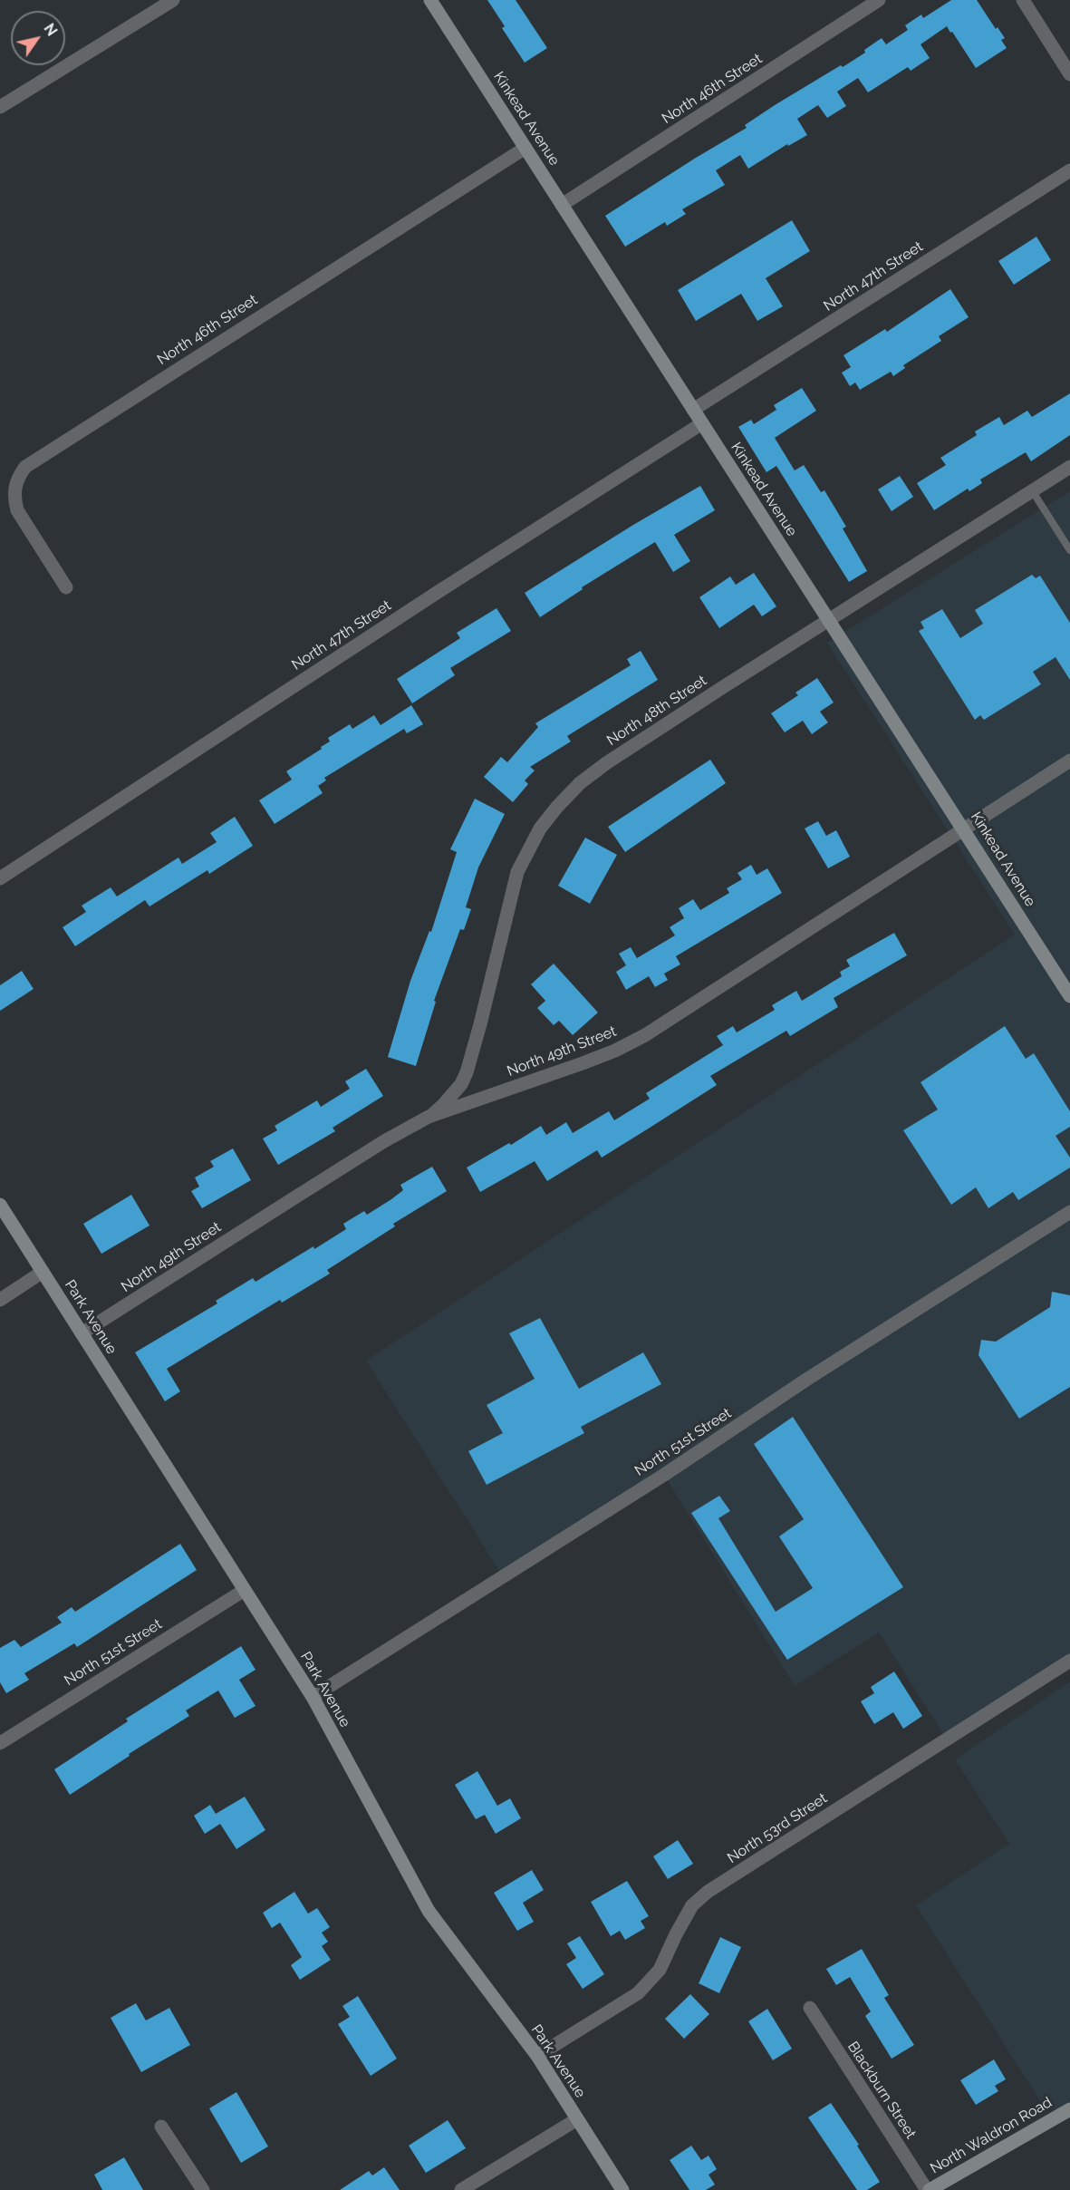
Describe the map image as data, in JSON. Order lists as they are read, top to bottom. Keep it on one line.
{"streets":{"street":["North 46th Street","Kinkead Avenue","North 47th Street","North 48th Street","North 49th Street","Park Avenue","North 51st Street","North 53rd Street","Blackburn Street","North Waldron Road"]},"crossings":[["North 46th Street","Kinkead Avenue"],["Kinkead Avenue","North 47th Street"],["Kinkead Avenue","North 48th Street"],["Kinkead Avenue","North 49th Street"],["North 48th Street","North 49th Street"],["North 49th Street","Park Avenue"],["Park Avenue","North 51st Street"],["Park Avenue","North 53rd Street"],["Blackburn Street","North Waldron Road"]],"north":"top right"}
